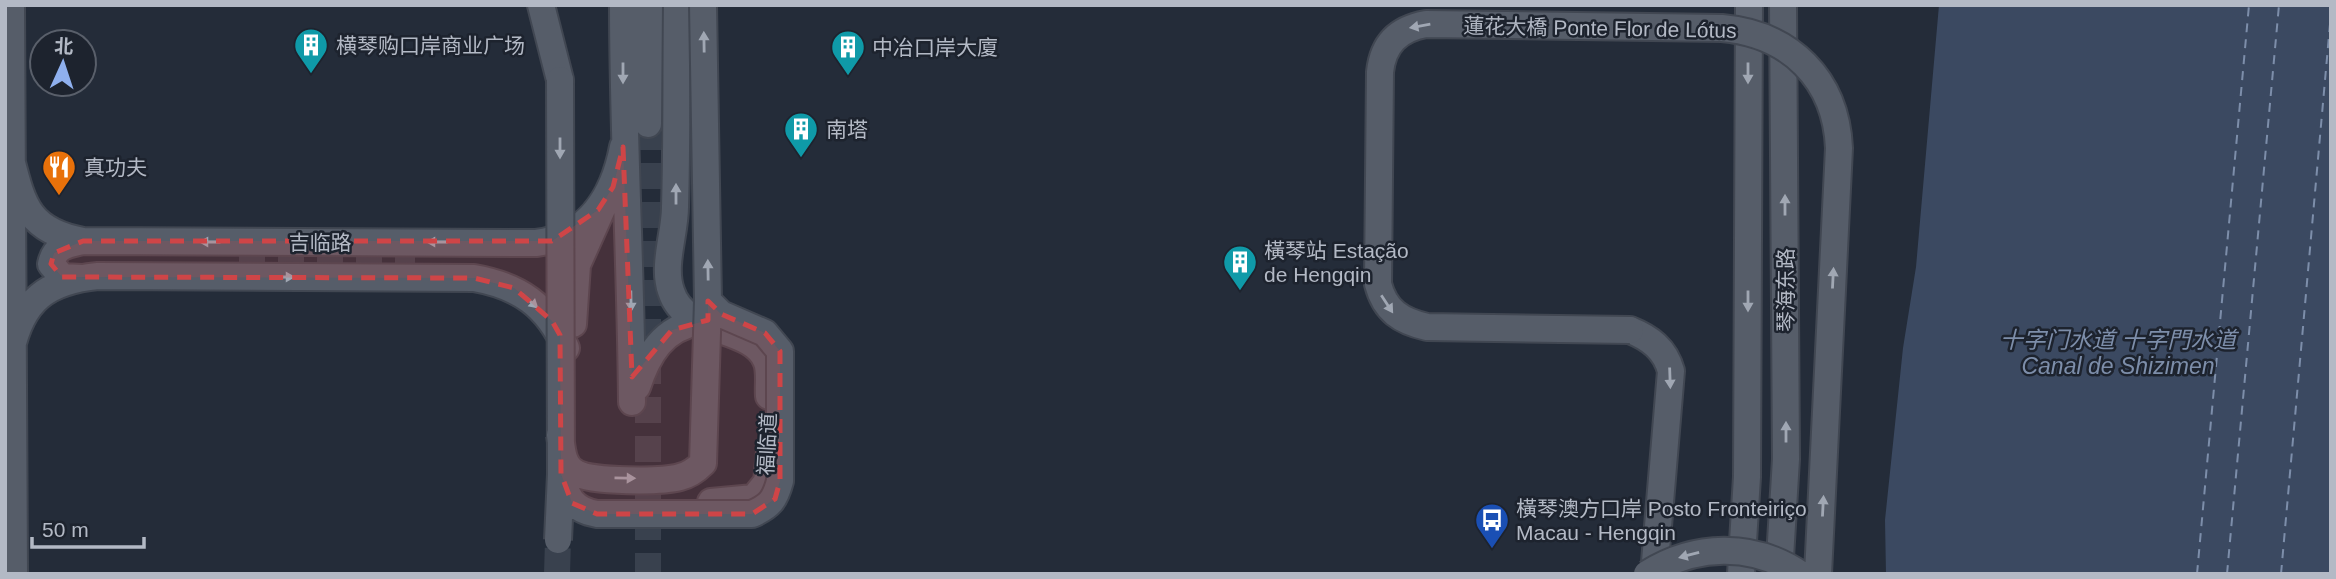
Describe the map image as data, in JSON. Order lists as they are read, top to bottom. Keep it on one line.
{"streets":{"main road":["蓮花大橋 Ponte Flor de Lótus","吉临路","琴海东路","福临道"]},"crossings":[["吉临路","福临道"]],"water":["十字门水道 十字門水道 Canal de Shizimen"],"places":{"building":["横琴购口岸商业广场","中冶口岸大廈","南塔","橫琴站 Estação de Hengqin"],"restaurant":["真功夫"],"bus stop":["橫琴澳方口岸 Posto Fronteiriço Macau - Hengqin"]},"scale_bar":"50 m","north":"top"}
